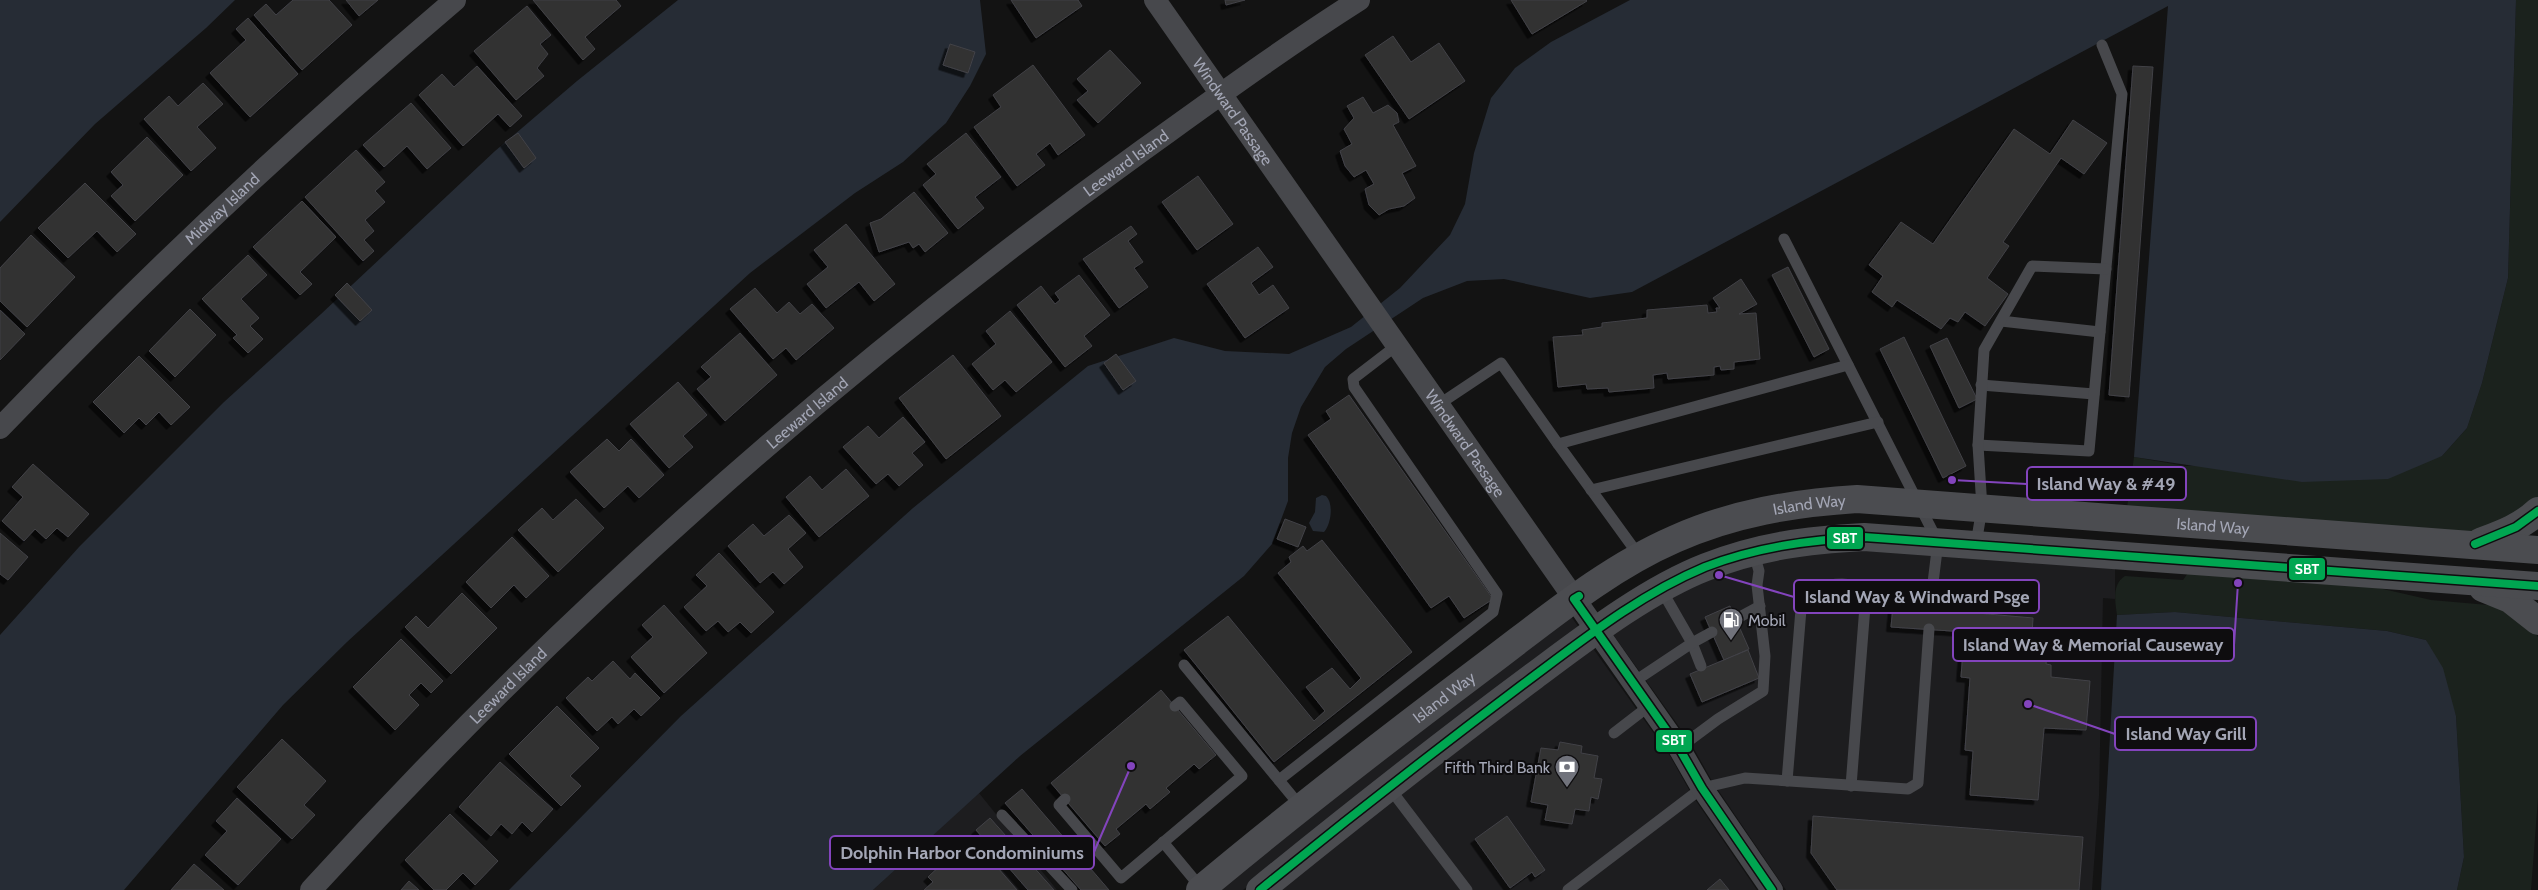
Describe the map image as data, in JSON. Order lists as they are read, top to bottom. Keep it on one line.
{"streets":{"street":["Windward Passage","Leeward Island","Midway Island","Island Way"]},"crossings":[["Windward Passage","Leeward Island"],["Windward Passage","Island Way"]],"places":{"other":["Island Way & #49","Island Way & Windward Psge","Island Way & Memorial Causeway","Island Way Grill","Dolphin Harbor Condominiums"],"fuel station":["Mobil"],"bank":["Fifth Third Bank"]},"lines":["transit line SBT"]}
